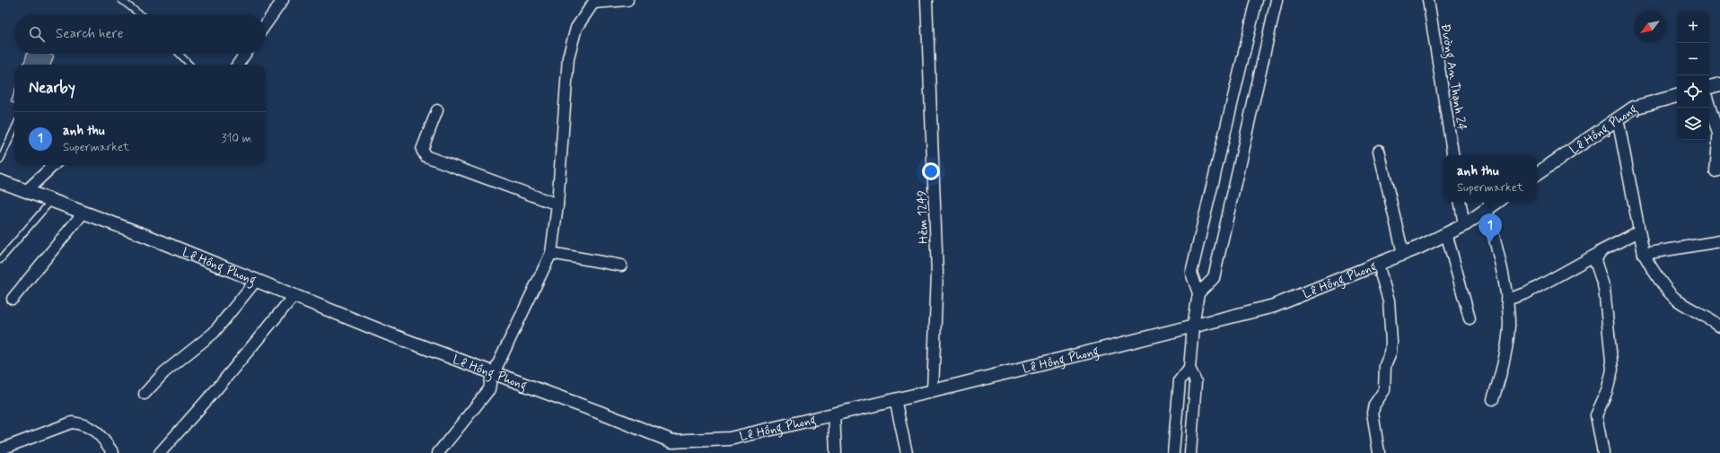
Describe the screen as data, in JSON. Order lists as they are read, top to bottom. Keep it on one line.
{"streets":{"street":["Đường An Thạnh 24","Lê Hồng Phong","Hẻm 1249"]},"crossings":[["Lê Hồng Phong","Hẻm 1249"]],"north":"bottom left","page":{"map_buttons":["+","−"],"search":"Search here","heading":"Nearby","list":[{"mark":"1","name":"anh thu","note":"Supermarket","value":"310 m"}],"popup":["anh thu","Supermarket"],"pins":"1"}}
